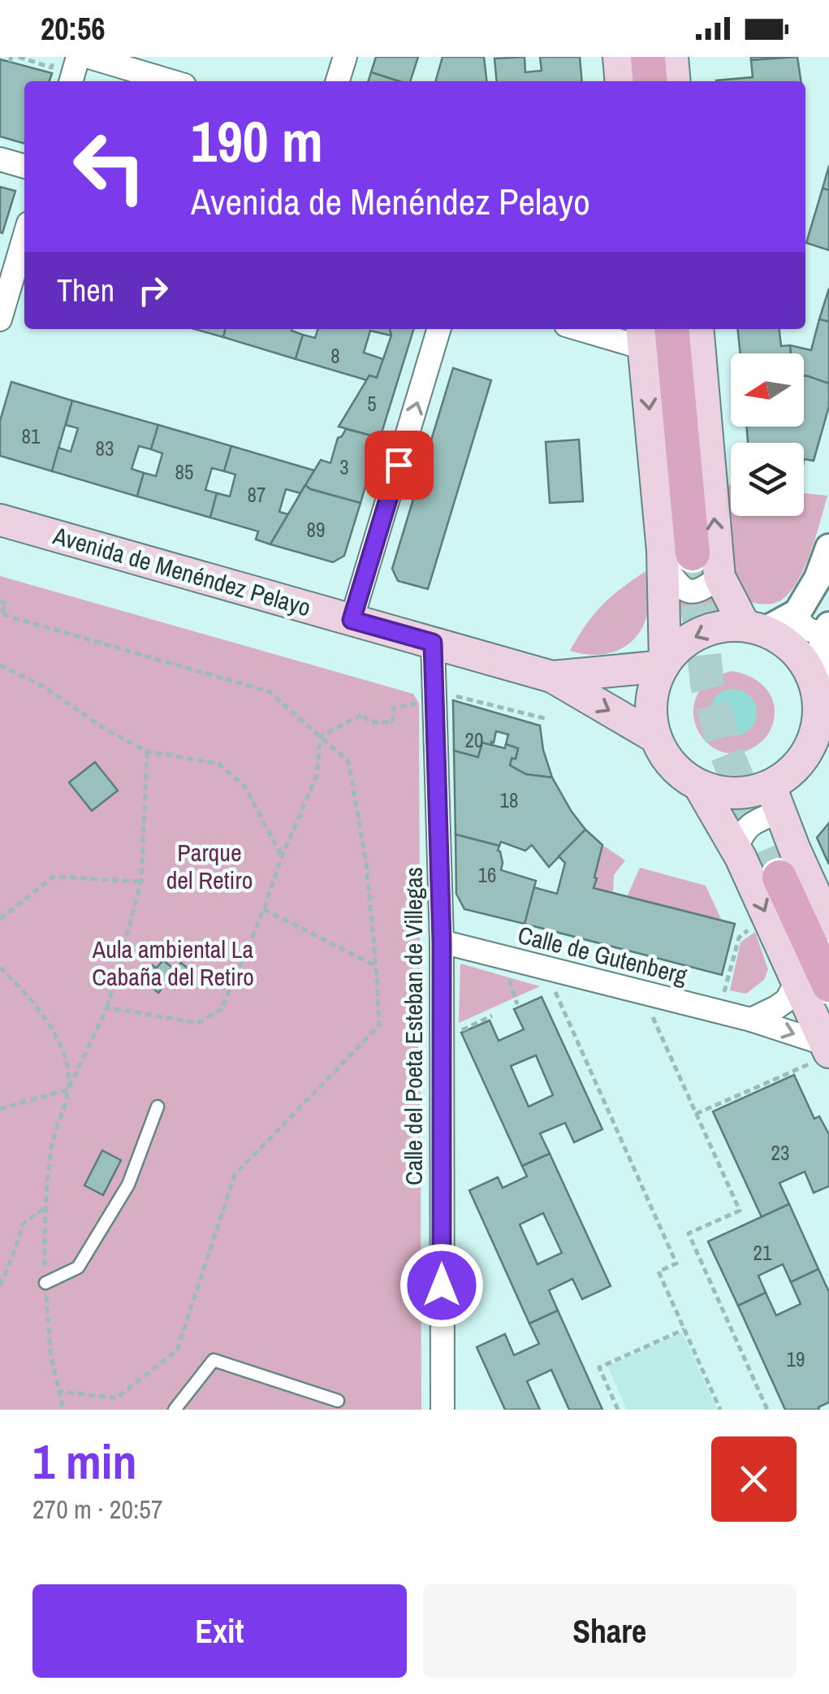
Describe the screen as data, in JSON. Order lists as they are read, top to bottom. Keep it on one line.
{"streets":{"main road":["Avenida de Menéndez Pelayo"],"street":["Calle de Gutenberg","Calle del Poeta Esteban de Villegas"]},"crossings":[["Avenida de Menéndez Pelayo","Calle del Poeta Esteban de Villegas"],["Calle de Gutenberg","Calle del Poeta Esteban de Villegas"]],"parks":["Parque del Retiro","Aula ambiental La Cabaña del Retiro"],"house_numbers":["8","5","81","83","3","85","87","89","20","18","16","23","21","19"],"north":"left","page":{"status":"20:56","turn":["190 m","Avenida de Menéndez Pelayo"],"then":"Then","heading":["1 min","270 m · 20:57"],"buttons":["Exit","Share"]}}
